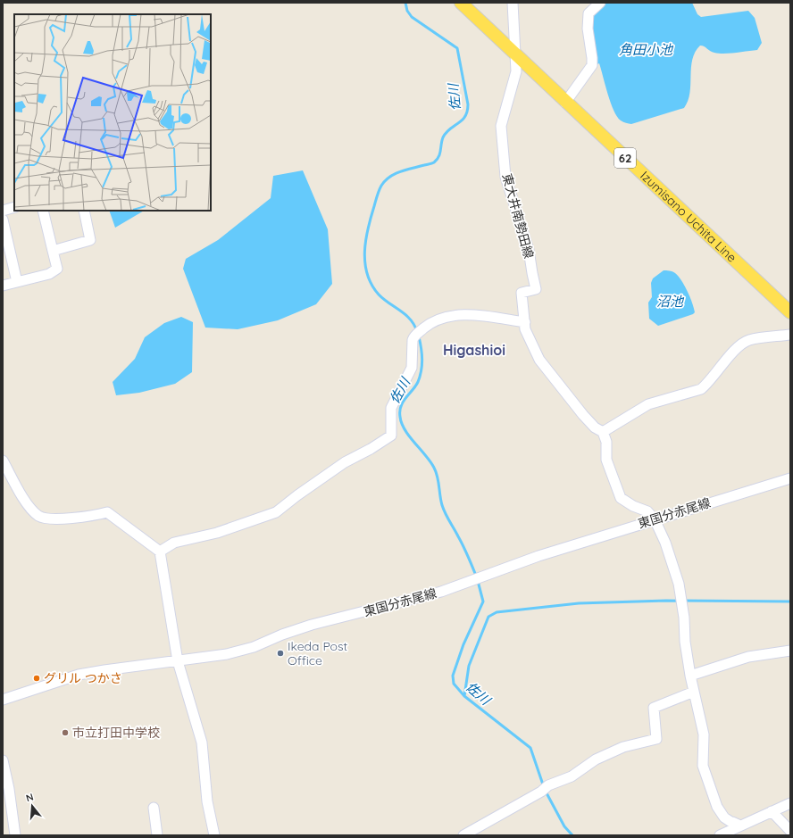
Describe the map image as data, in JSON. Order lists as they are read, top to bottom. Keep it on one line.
{"streets":{"main road":["62","Izumisano Uchita Line"],"street":["東大井南勢田線","東国分赤尾線"]},"crossings":[["東大井南勢田線","Izumisano Uchita Line"]],"districts":["Higashioi"],"water":["角田小池","佐川","沼池"],"places":["Ikeda Post Office","グリル つかさ","市立打田中学校"],"north":"top"}
